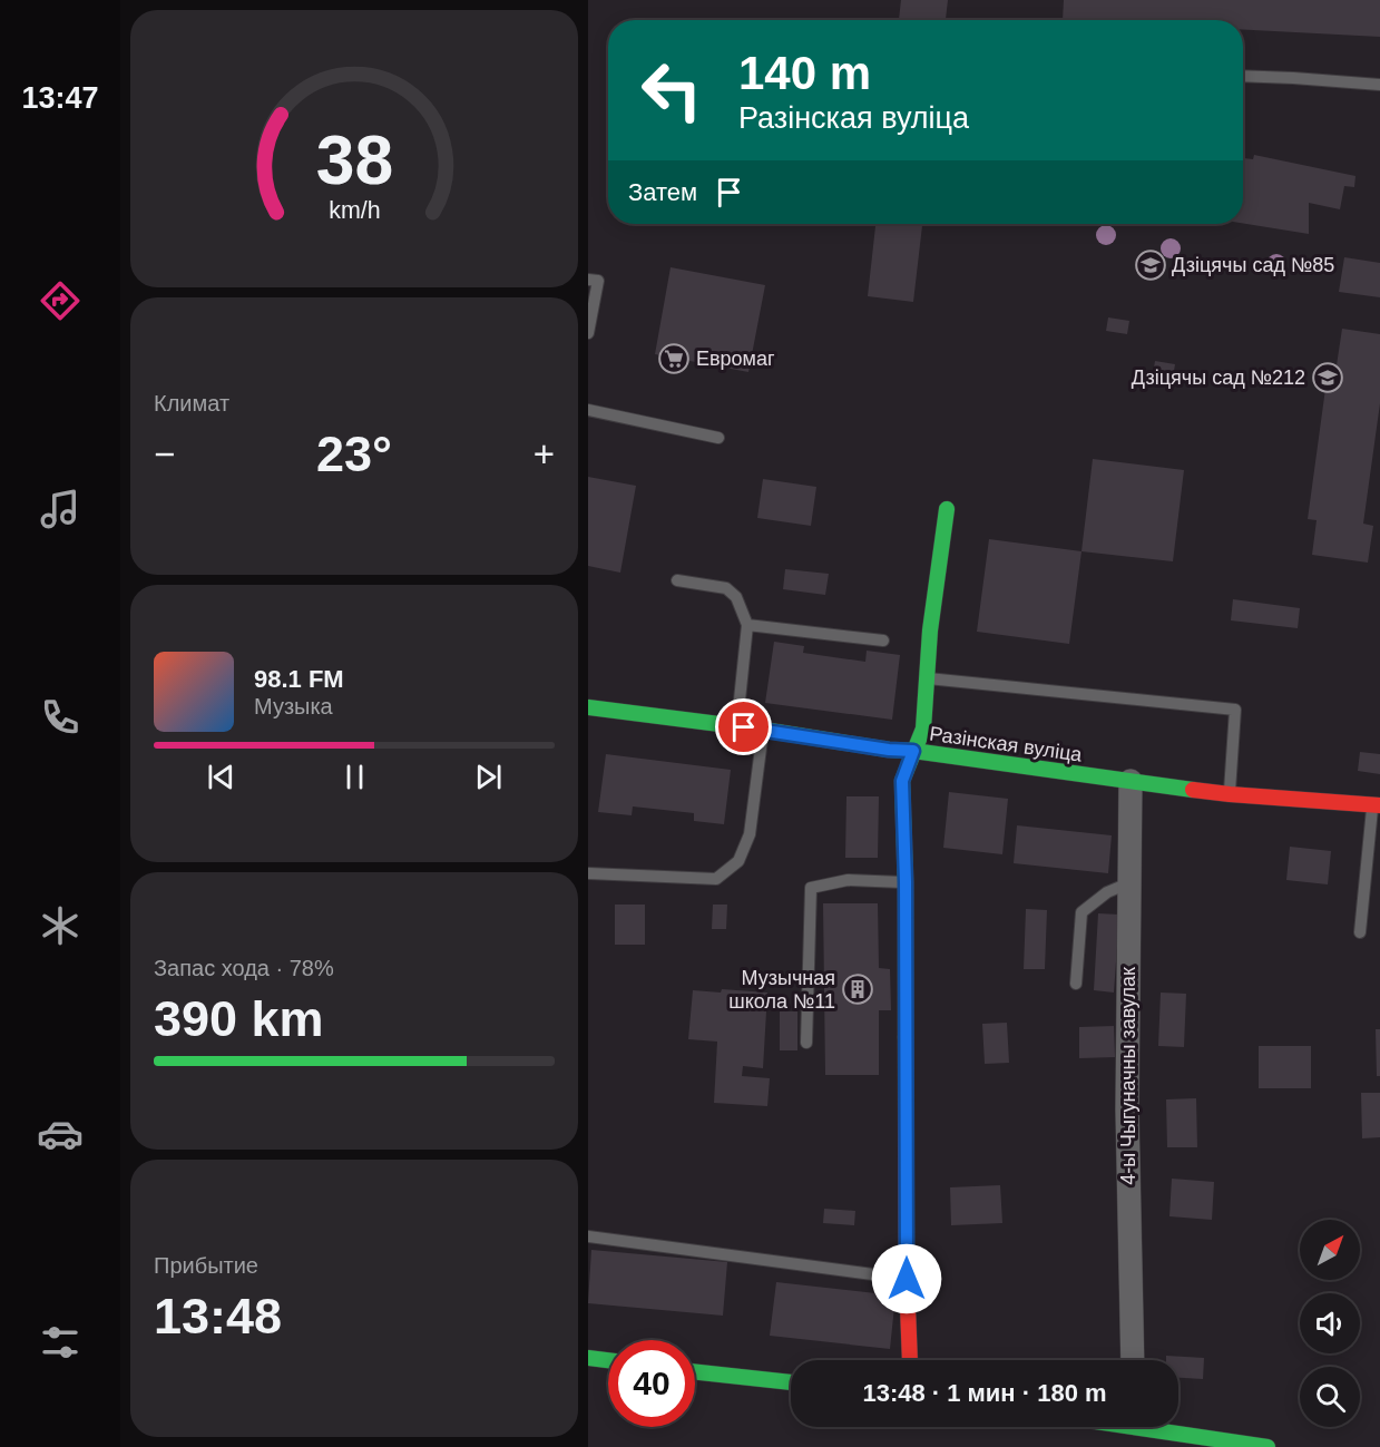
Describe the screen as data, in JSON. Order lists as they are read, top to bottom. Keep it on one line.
{"streets":{"street":["Разінская вуліца","4-ы Чыгуначны завулак"]},"crossings":[["Разінская вуліца","4-ы Чыгуначны завулак"]],"places":{"school or university":["Дзіцячы сад №85","Дзіцячы сад №212"],"supermarket":["Евромаг"],"building":["Музычная школа №11"]},"north":"top right","page":{"tabs":"13:47","turn":["140 m","Разінская вуліца"],"then":"Затем","tile":["Климат",["Запас хода · 78%","390 km"],["Прибытие","13:48"]],"heat":["−","23°","+"],"song":["98.1 FM","Музыка"],"limit":"40","trip":"13:48 · 1 мин · 180 m","gauge":["38","km/h"]}}
